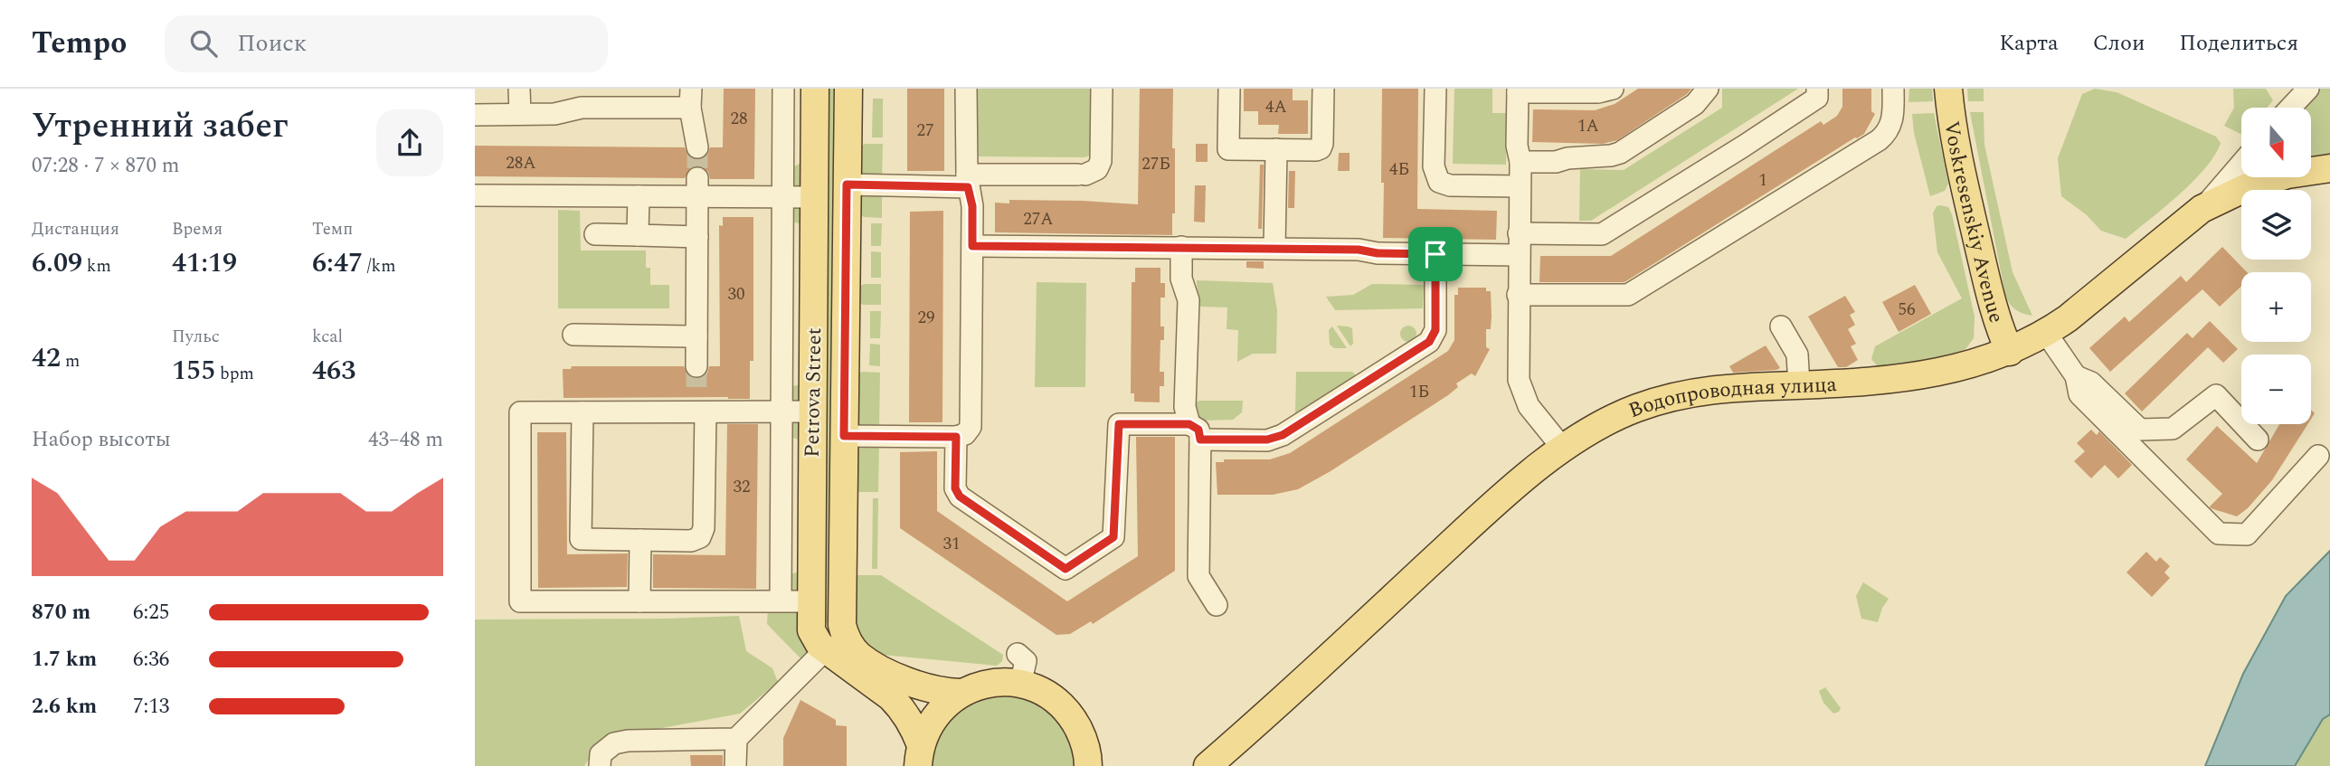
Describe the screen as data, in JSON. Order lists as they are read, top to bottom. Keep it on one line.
{"streets":{"main road":["Voskresenskiy Avenue","Petrova Street","Водопроводная улица"]},"crossings":[["Voskresenskiy Avenue","Водопроводная улица"]],"house_numbers":["4А","28","1А","27","28А","27Б","4Б","1","27А","30","56","29","1Б","32","31"],"north":"bottom","page":{"header":"Tempo","search":"Поиск","nav":["Карта","Слои","Поделиться"],"heading":["Утренний забег","07:28 · 7 × 870 m"],"map_buttons":["+","−"],"stats":[["Дистанция","6.09 km"],["Время","41:19"],["Темп","6:47 /km"],["42 m"],["Пульс","155 bpm"],["kcal","463"]],"chart":["Набор высоты","43–48 m"],"list":[{"name":"870 m","note":"6:25"},{"name":"1.7 km","note":"6:36"},{"name":"2.6 km","note":"7:13"}]}}
